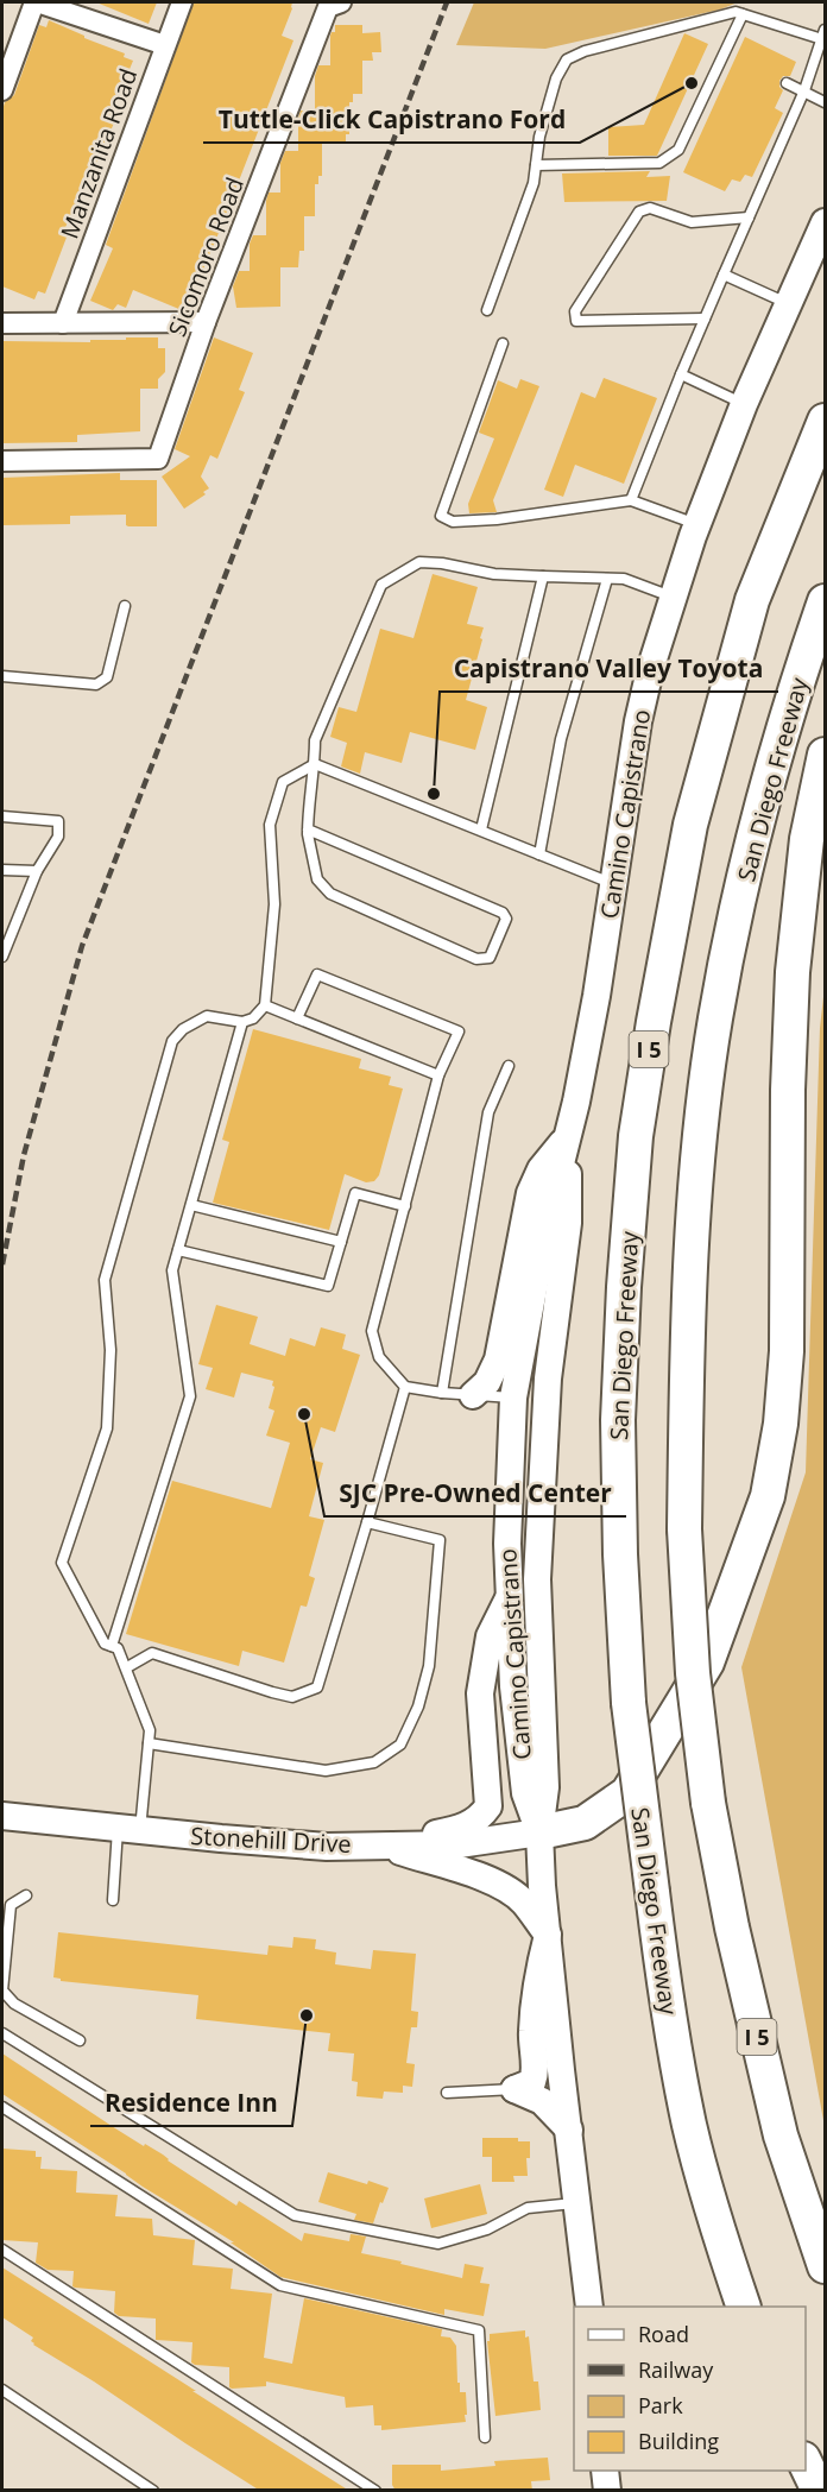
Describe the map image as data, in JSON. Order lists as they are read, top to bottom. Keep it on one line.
{"streets":{"highway":["San Diego Freeway","I 5"],"main road":["Camino Capistrano","Stonehill Drive"],"street":["Manzanita Road","Sicomoro Road"]},"crossings":[["Camino Capistrano","Stonehill Drive"]],"places":["Tuttle-Click Capistrano Ford","Capistrano Valley Toyota","SJC Pre-Owned Center","Residence Inn"],"legend":["Road","Railway","Park","Building"]}
